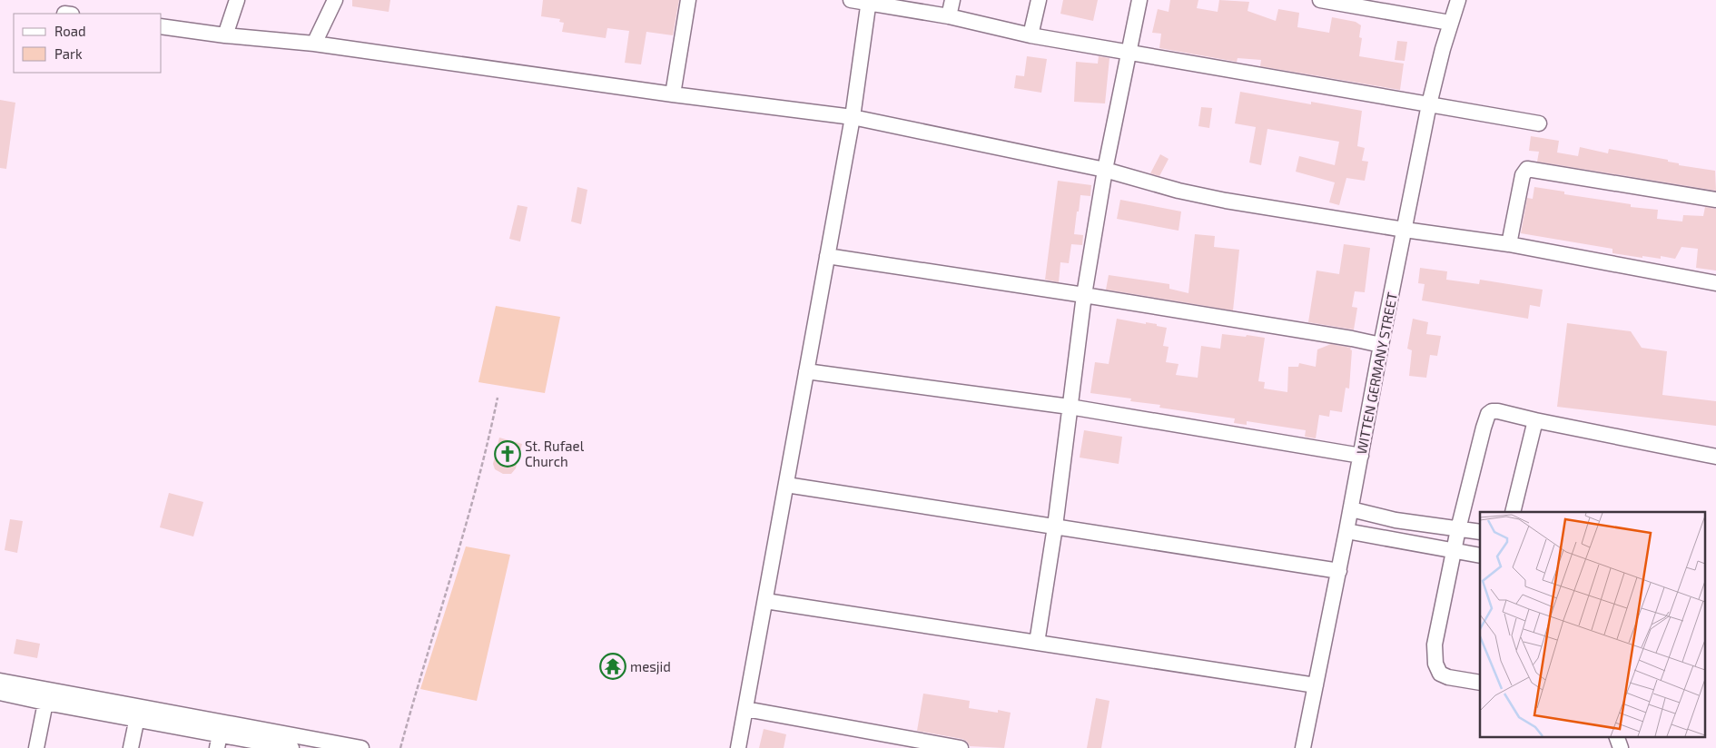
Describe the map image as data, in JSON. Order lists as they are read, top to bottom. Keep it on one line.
{"streets":{"street":["WITTEN GERMANY STREET"]},"places":{"church":["St. Rufael Church"],"temple":["mesjid"]},"legend":["Road","Park"]}
